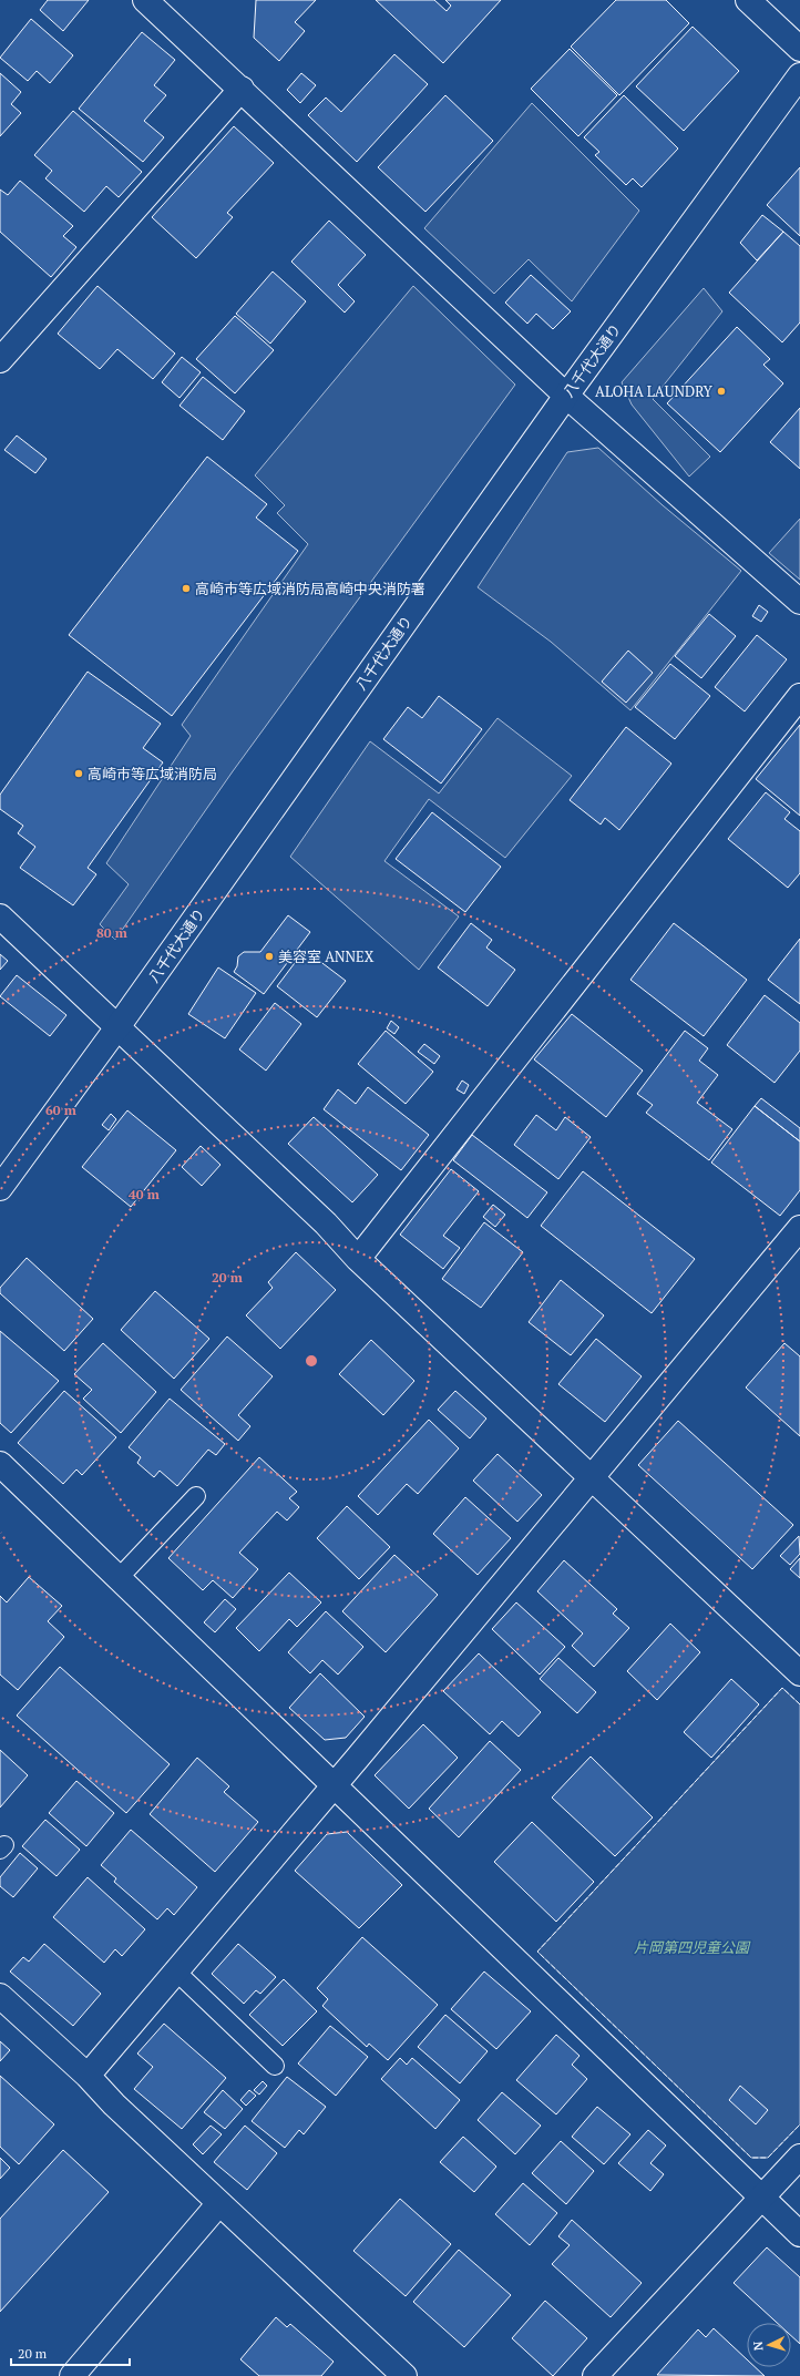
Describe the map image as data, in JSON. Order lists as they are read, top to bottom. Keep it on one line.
{"streets":{"street":["八千代大通り"]},"parks":["片岡第四児童公園"],"places":["ALOHA LAUNDRY","高崎市等広域消防局高崎中央消防署","高崎市等広域消防局","美容室 ANNEX"],"scale_bar":"20 m","north":"left","rings":["80 m","60 m","40 m","20 m"]}
